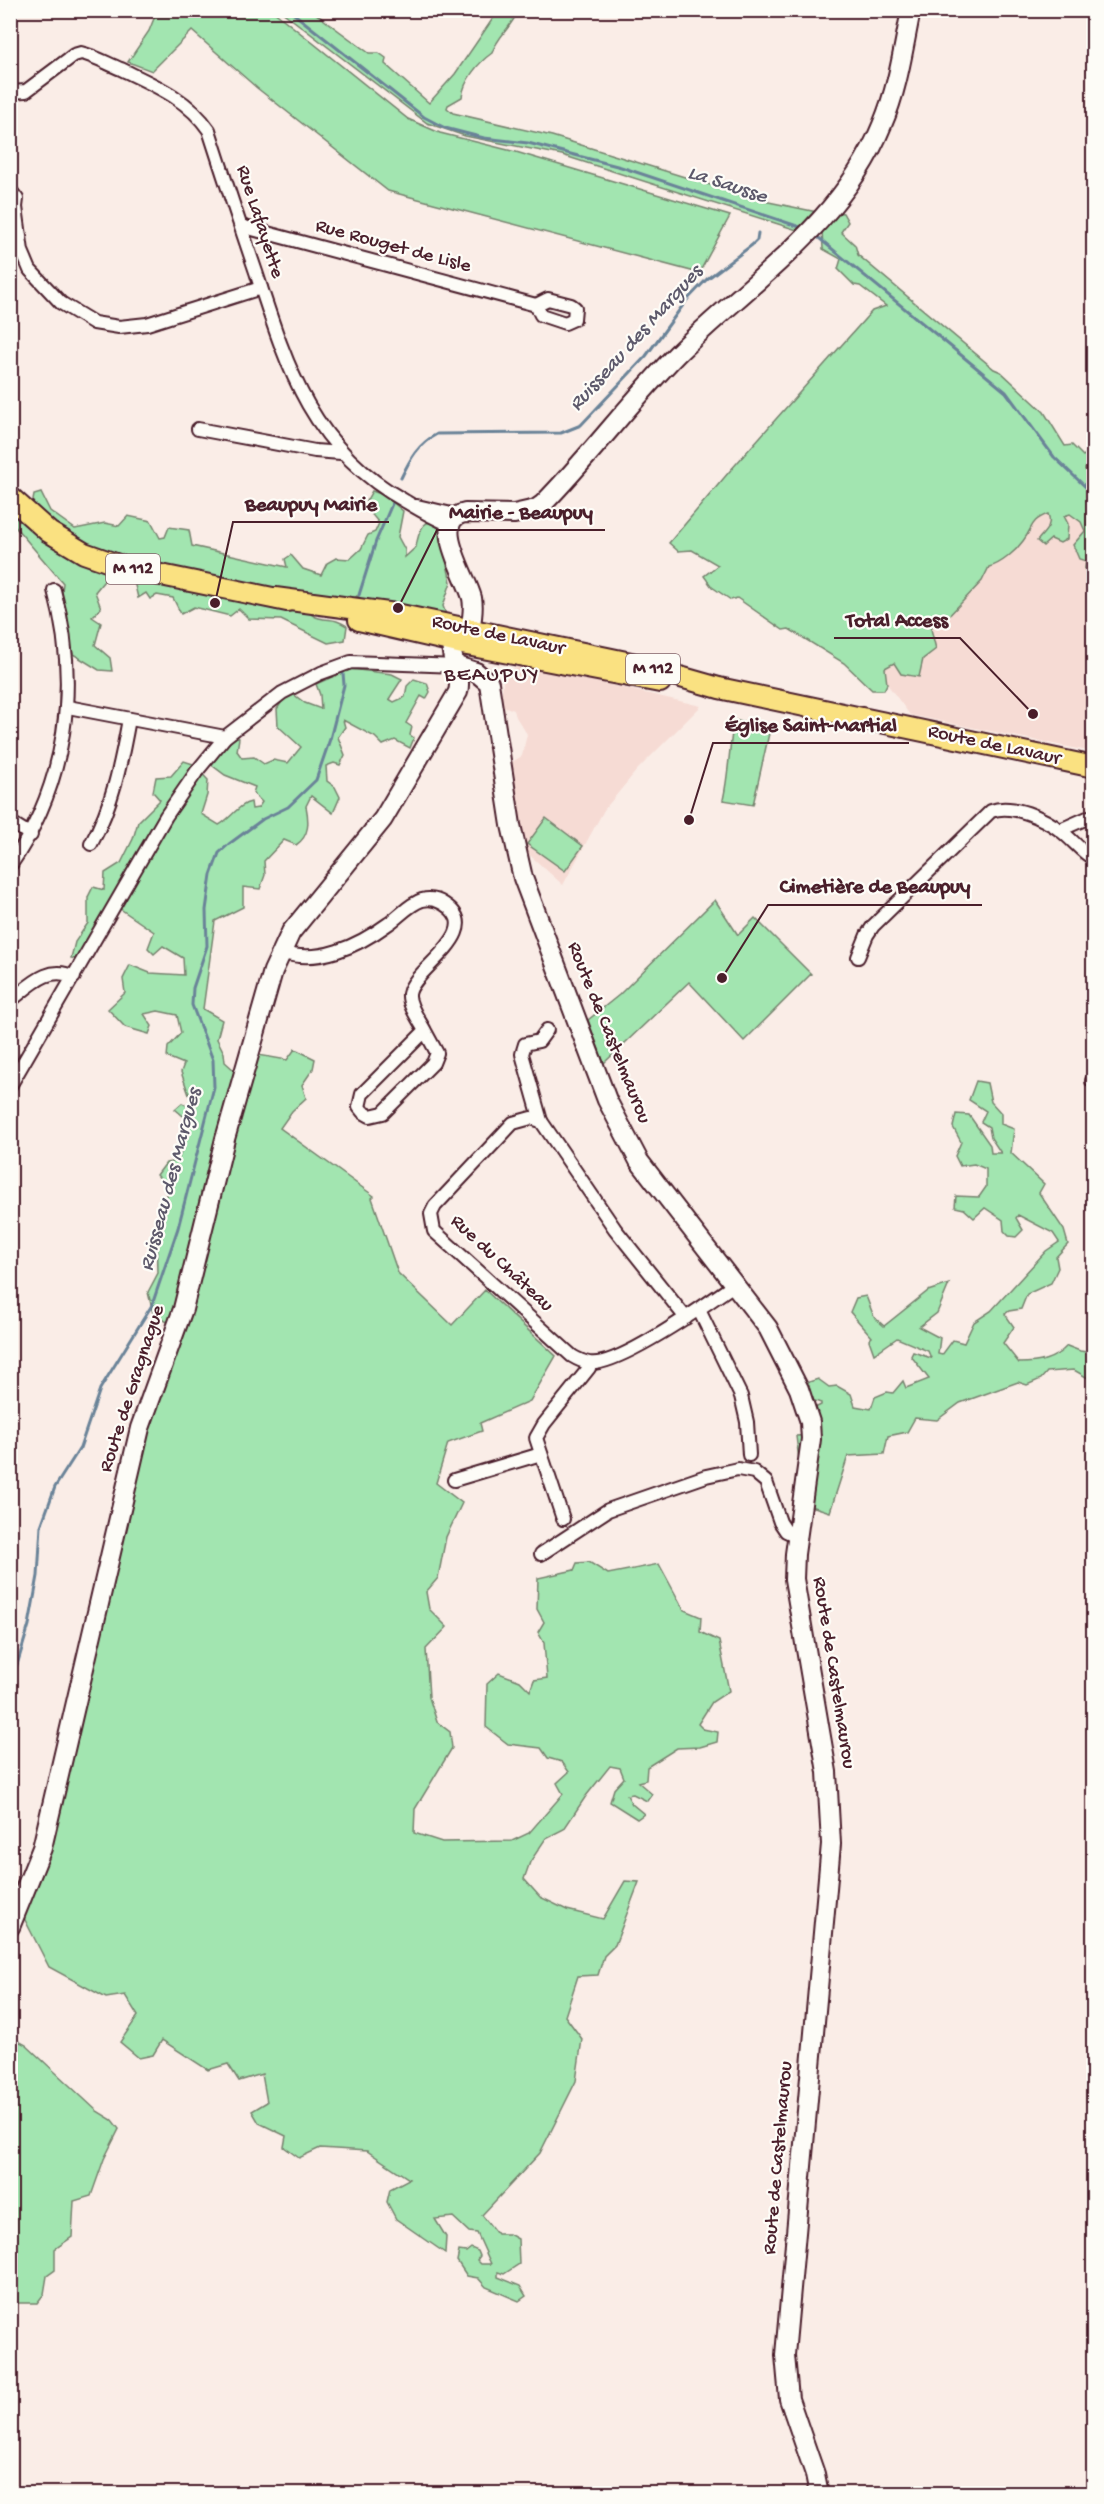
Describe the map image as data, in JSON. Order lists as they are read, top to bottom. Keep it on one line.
{"streets":{"main road":["M 112","Route de Lavaur"],"street":["Rue Lafayette","Rue Rouget de Lisle","Route de Castelmaurou","Rue du Château","Route de Gragnague"]},"crossings":[["Rue Lafayette","Rue Rouget de Lisle"],["Rue Lafayette","Route de Gragnague"],["Route de Lavaur","Route de Gragnague"],["Route de Castelmaurou","Route de Gragnague"]],"districts":["BEAUPUY"],"water":["La Sausse","Ruisseau des Margues"],"places":["Beaupuy Mairie","Mairie - Beaupuy","Total Access","Église Saint-Martial","Cimetière de Beaupuy"]}
